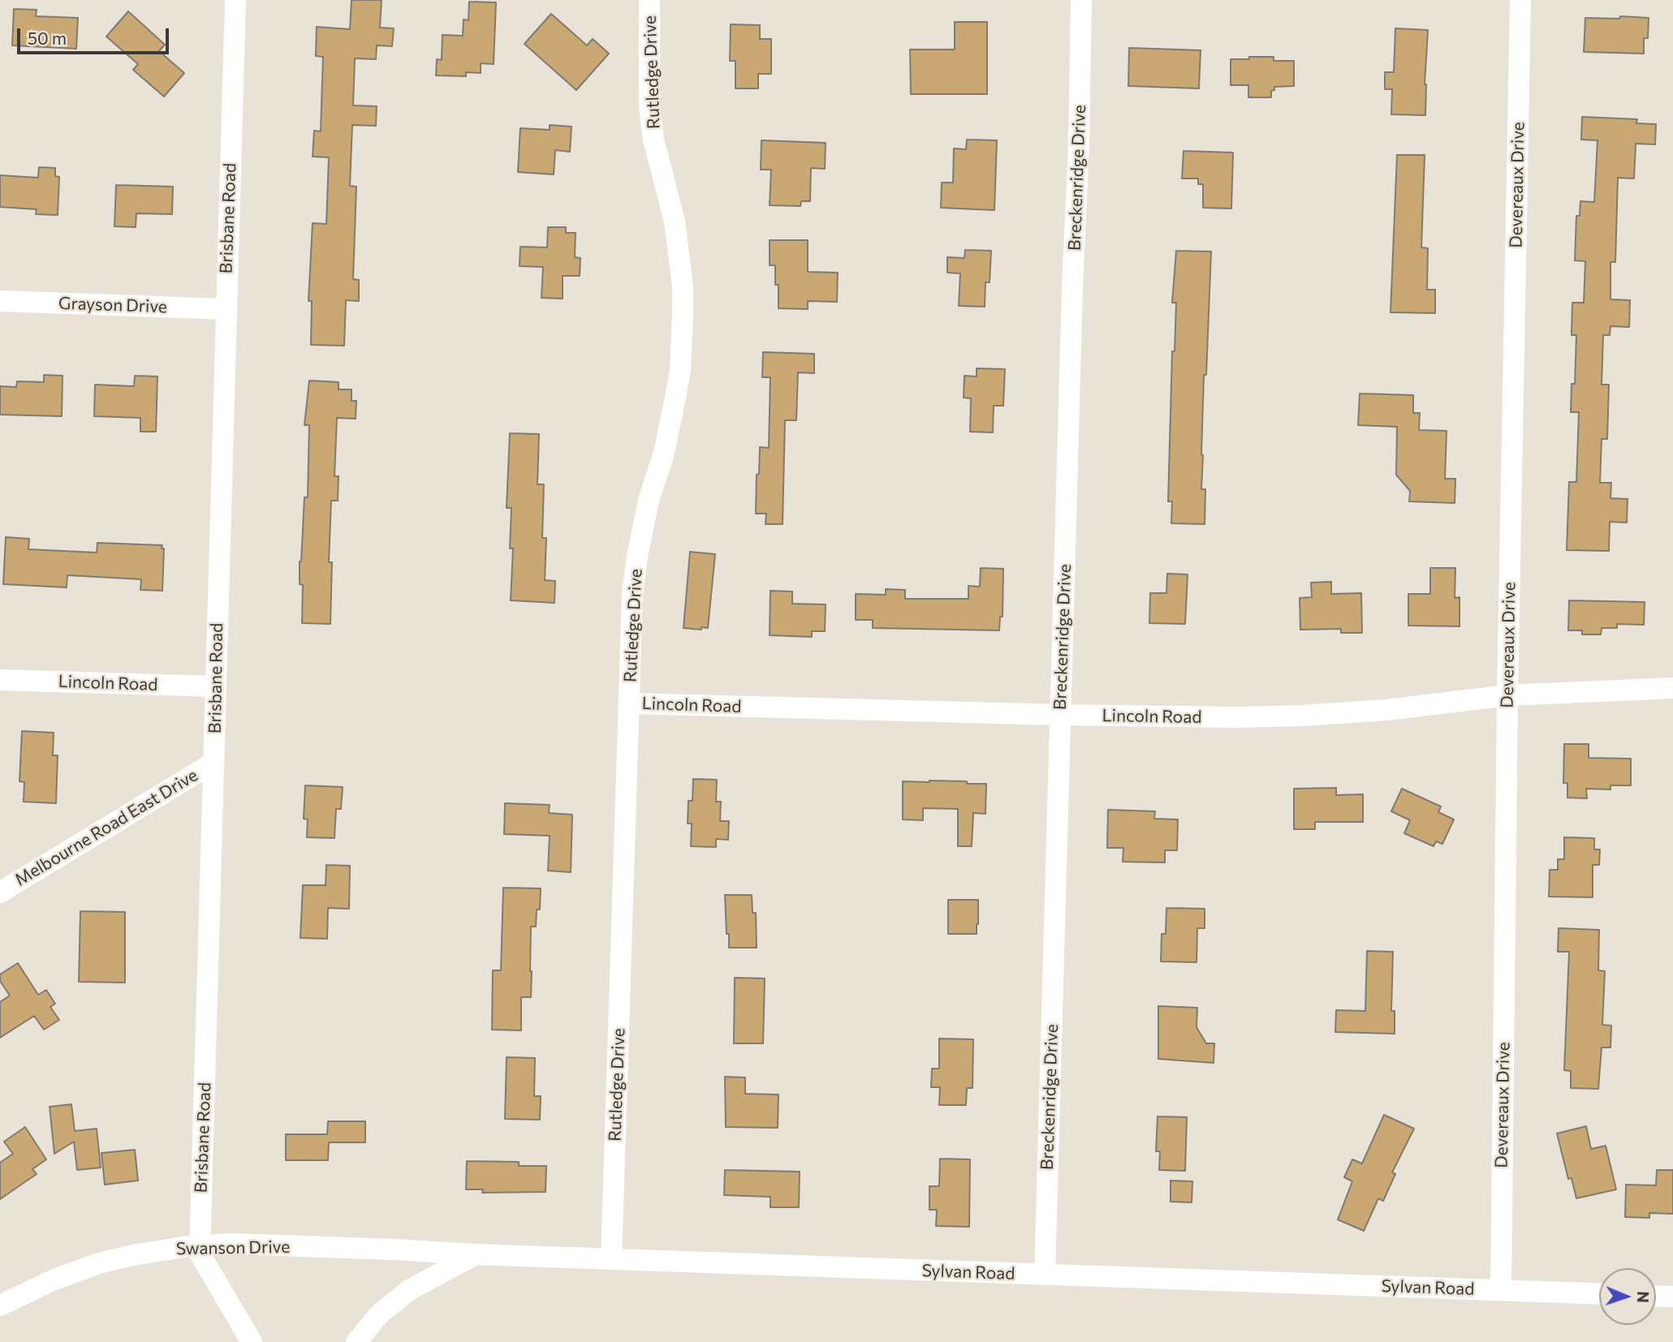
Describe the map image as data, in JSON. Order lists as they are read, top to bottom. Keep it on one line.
{"streets":{"street":["Rutledge Drive","Breckenridge Drive","Devereaux Drive","Brisbane Road","Grayson Drive","Lincoln Road","Melbourne Road East Drive","Swanson Drive","Sylvan Road"]},"crossings":[["Rutledge Drive","Lincoln Road"],["Rutledge Drive","Sylvan Road"],["Breckenridge Drive","Lincoln Road"],["Breckenridge Drive","Sylvan Road"],["Devereaux Drive","Lincoln Road"],["Devereaux Drive","Sylvan Road"],["Brisbane Road","Grayson Drive"],["Brisbane Road","Lincoln Road"],["Brisbane Road","Melbourne Road East Drive"],["Brisbane Road","Swanson Drive"],["Swanson Drive","Sylvan Road"]],"scale_bar":"50 m","north":"right"}
